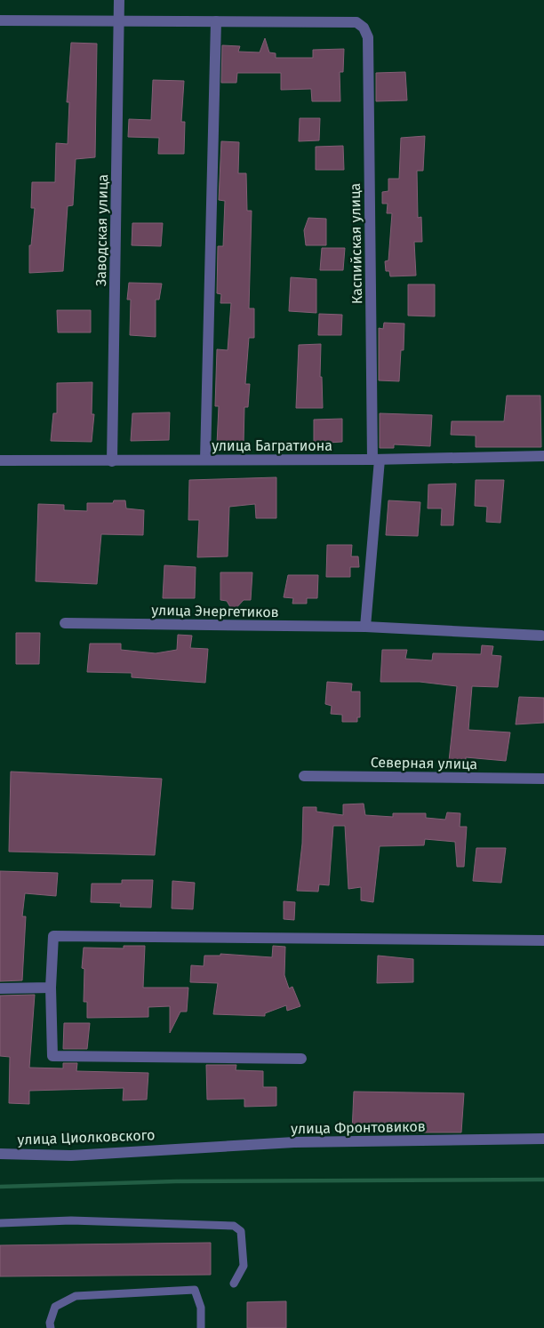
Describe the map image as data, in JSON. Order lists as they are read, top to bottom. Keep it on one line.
{"streets":{"street":["Заводская улица","Каспийская улица","улица Багратиона","улица Энергетиков","Северная улица","улица Фронтовиков","улица Циолковского"]},"crossings":[["Заводская улица","улица Багратиона"],["Каспийская улица","улица Багратиона"],["улица Фронтовиков","улица Циолковского"]]}
